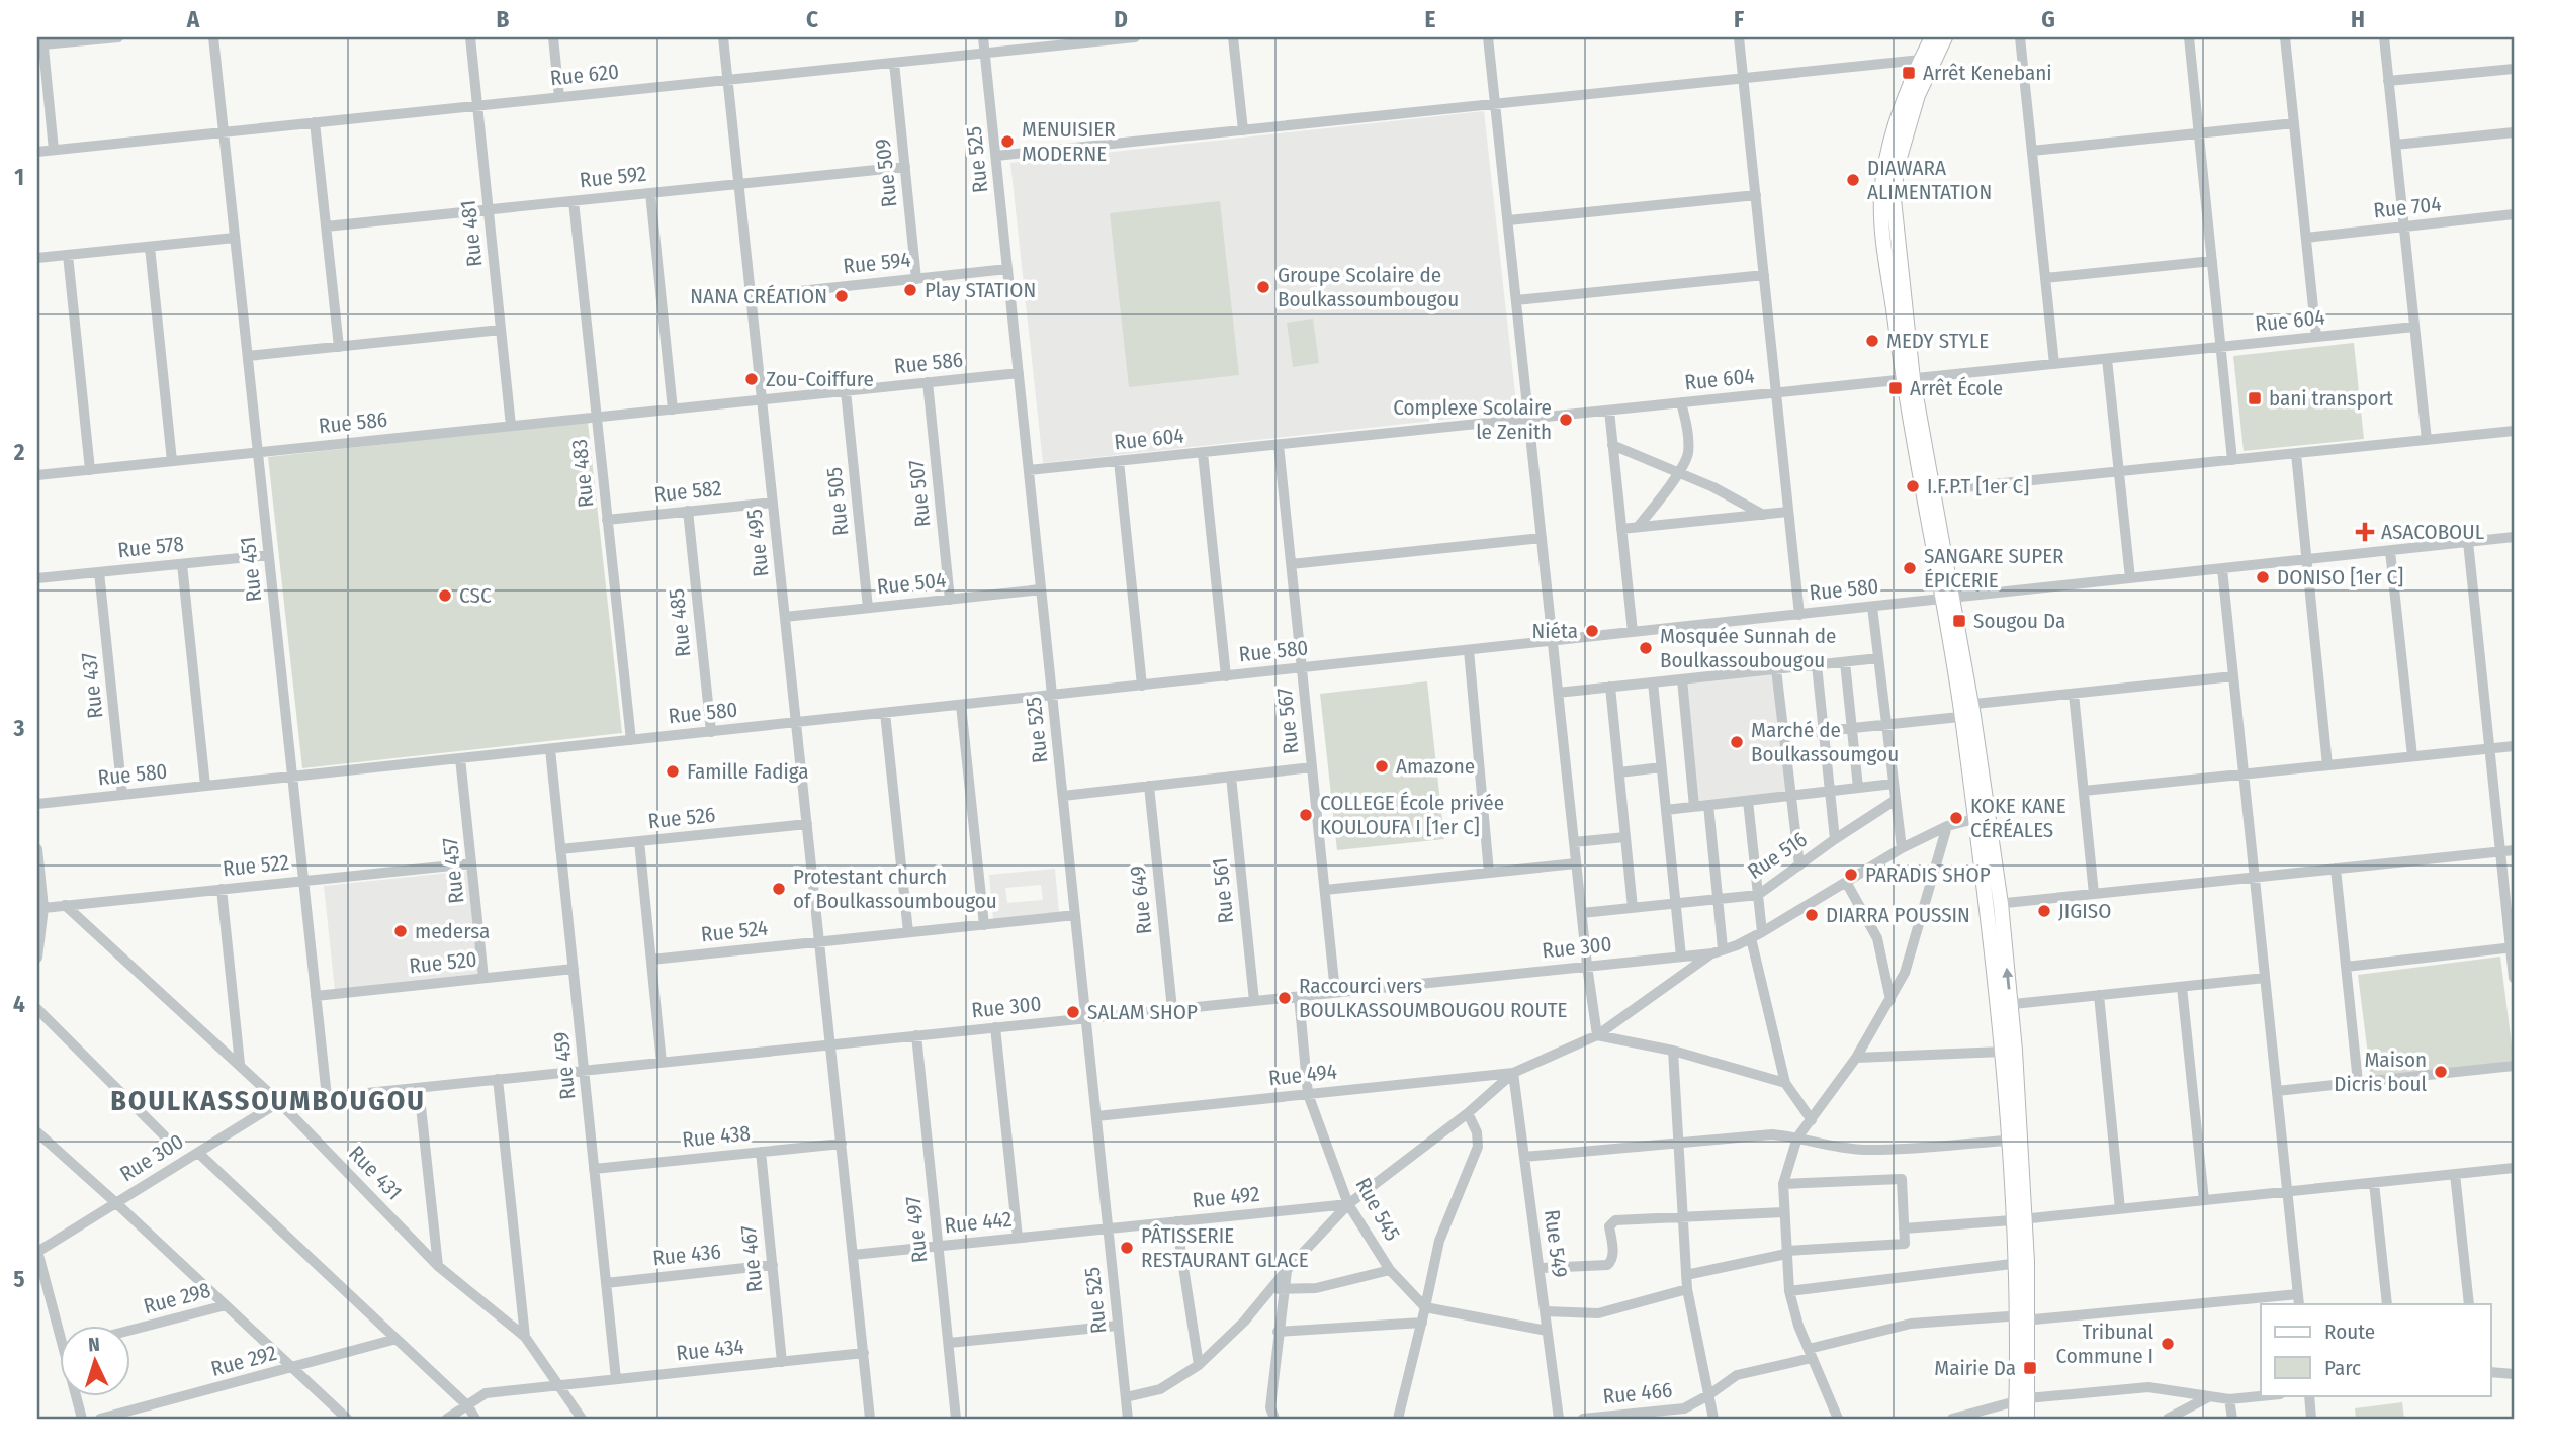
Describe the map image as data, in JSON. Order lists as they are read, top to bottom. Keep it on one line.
{"streets":{"street":["Rue 620","Rue 525","Rue 509","Rue 592","Rue 704","Rue 481","Rue 594","Rue 604","Rue 586","Rue 483","Rue 582","Rue 507","Rue 505","Rue 495","Rue 578","Rue 451","Rue 504","Rue 580","Rue 485","Rue 437","Rue 567","Rue 526","Rue 516","Rue 522","Rue 457","Rue 561","Rue 649","Rue 524","Rue 300","Rue 520","Rue 459","Rue 494","Rue 438","Rue 431","Rue 492","Rue 545","Rue 442","Rue 497","Rue 549","Rue 436","Rue 467","Rue 298","Rue 434","Rue 292","Rue 466"]},"crossings":[["Rue 620","Rue 525"],["Rue 620","Rue 509"],["Rue 620","Rue 481"],["Rue 620","Rue 495"],["Rue 620","Rue 451"],["Rue 525","Rue 594"],["Rue 525","Rue 604"],["Rue 525","Rue 586"],["Rue 525","Rue 504"],["Rue 525","Rue 580"],["Rue 525","Rue 524"],["Rue 525","Rue 300"],["Rue 525","Rue 494"],["Rue 525","Rue 492"],["Rue 525","Rue 442"],["Rue 509","Rue 592"],["Rue 509","Rue 594"],["Rue 592","Rue 481"],["Rue 592","Rue 483"],["Rue 592","Rue 495"],["Rue 481","Rue 586"],["Rue 594","Rue 495"],["Rue 604","Rue 567"],["Rue 586","Rue 483"],["Rue 586","Rue 507"],["Rue 586","Rue 505"],["Rue 586","Rue 495"],["Rue 586","Rue 451"],["Rue 483","Rue 582"],["Rue 483","Rue 580"],["Rue 582","Rue 495"],["Rue 582","Rue 485"],["Rue 507","Rue 504"],["Rue 505","Rue 504"],["Rue 495","Rue 504"],["Rue 495","Rue 580"],["Rue 495","Rue 526"],["Rue 495","Rue 524"],["Rue 495","Rue 300"],["Rue 495","Rue 438"],["Rue 495","Rue 442"],["Rue 495","Rue 434"],["Rue 578","Rue 451"],["Rue 578","Rue 437"],["Rue 451","Rue 580"],["Rue 451","Rue 522"],["Rue 451","Rue 300"],["Rue 451","Rue 520"],["Rue 580","Rue 485"],["Rue 580","Rue 437"],["Rue 580","Rue 567"],["Rue 580","Rue 457"],["Rue 580","Rue 459"],["Rue 567","Rue 300"],["Rue 526","Rue 459"],["Rue 522","Rue 457"],["Rue 522","Rue 431"],["Rue 457","Rue 520"],["Rue 561","Rue 300"],["Rue 649","Rue 300"],["Rue 300","Rue 459"],["Rue 300","Rue 431"],["Rue 300","Rue 545"],["Rue 300","Rue 497"],["Rue 520","Rue 459"],["Rue 459","Rue 438"],["Rue 459","Rue 436"],["Rue 459","Rue 434"],["Rue 494","Rue 545"],["Rue 494","Rue 549"],["Rue 438","Rue 467"],["Rue 431","Rue 434"],["Rue 492","Rue 545"],["Rue 492","Rue 442"],["Rue 442","Rue 497"],["Rue 436","Rue 467"],["Rue 467","Rue 434"]],"districts":["BOULKASSOUMBOUGOU"],"places":{"transit":["Arrêt Kenebani","Arrêt École","bani transport","Sougou Da","Mairie Da"],"other":["MENUISIER MODERNE","DIAWARA ALIMENTATION","Groupe Scolaire de Boulkassoumbougou","Play STATION","NANA CRÉATION","MEDY STYLE","Zou-Coiffure","Complexe Scolaire le Zenith","I.F.P.T [1er C]","SANGARE SUPER ÉPICERIE","DONISO [1er C]","CSC","Niéta","Mosquée Sunnah de Boulkassoubougou","Marché de Boulkassoumgou","Amazone","Famille Fadiga","COLLEGE École privée KOULOUFA I [1er C]","KOKE KANE CÉRÉALES","PARADIS SHOP","Protestant church of Boulkassoumbougou","JIGISO","DIARRA POUSSIN","medersa","Raccourci vers BOULKASSOUMBOUGOU ROUTE","SALAM SHOP","Maison Dicris boul","PÂTISSERIE RESTAURANT GLACE","Tribunal Commune I"],"health":["ASACOBOUL"]},"legend":["Route","Parc"],"north":"top","grid":{"columns":["A","B","C","D","E","F","G","H"],"rows":["1","2","3","4","5"]}}
